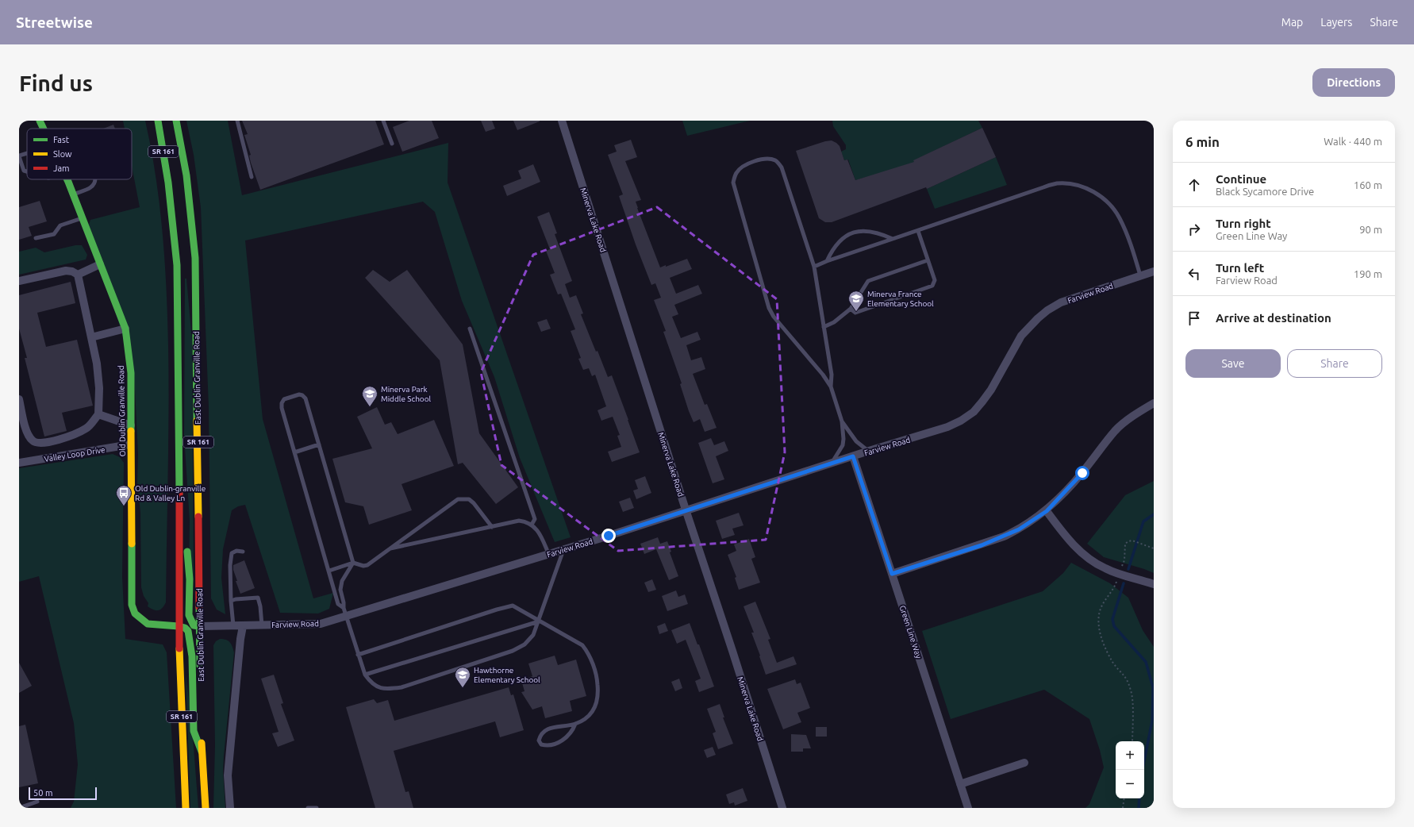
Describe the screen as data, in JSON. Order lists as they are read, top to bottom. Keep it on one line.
{"streets":{"main road":["SR 161","East Dublin Granville Road","Old Dublin Granville Road"],"street":["Minerva Lake Road","Farview Road","Valley Loop Drive","Green Line Way"]},"crossings":[["SR 161","Old Dublin Granville Road"],["Minerva Lake Road","Farview Road"],["Farview Road","East Dublin Granville Road"],["Farview Road","Green Line Way"],["Old Dublin Granville Road","Valley Loop Drive"]],"places":{"school or university":["Minerva France Elementary School","Minerva Park Middle School","Hawthorne Elementary School"],"bus stop":["Old Dublin-granville Rd & Valley Ln"]},"legend":["Fast","Slow","Jam"],"scale_bar":"50 m","page":{"header":"Streetwise","nav":["Map","Layers","Share"],"buttons":["Directions",["Save","Share"]],"title":"Find us","heading":["6 min","Walk · 440 m"],"list":[["Continue","Black Sycamore Drive","160 m"],["Turn right","Green Line Way","90 m"],["Turn left","Farview Road","190 m"],"Arrive at destination"],"map_buttons":["+","−"],"scale":"50 m"}}
